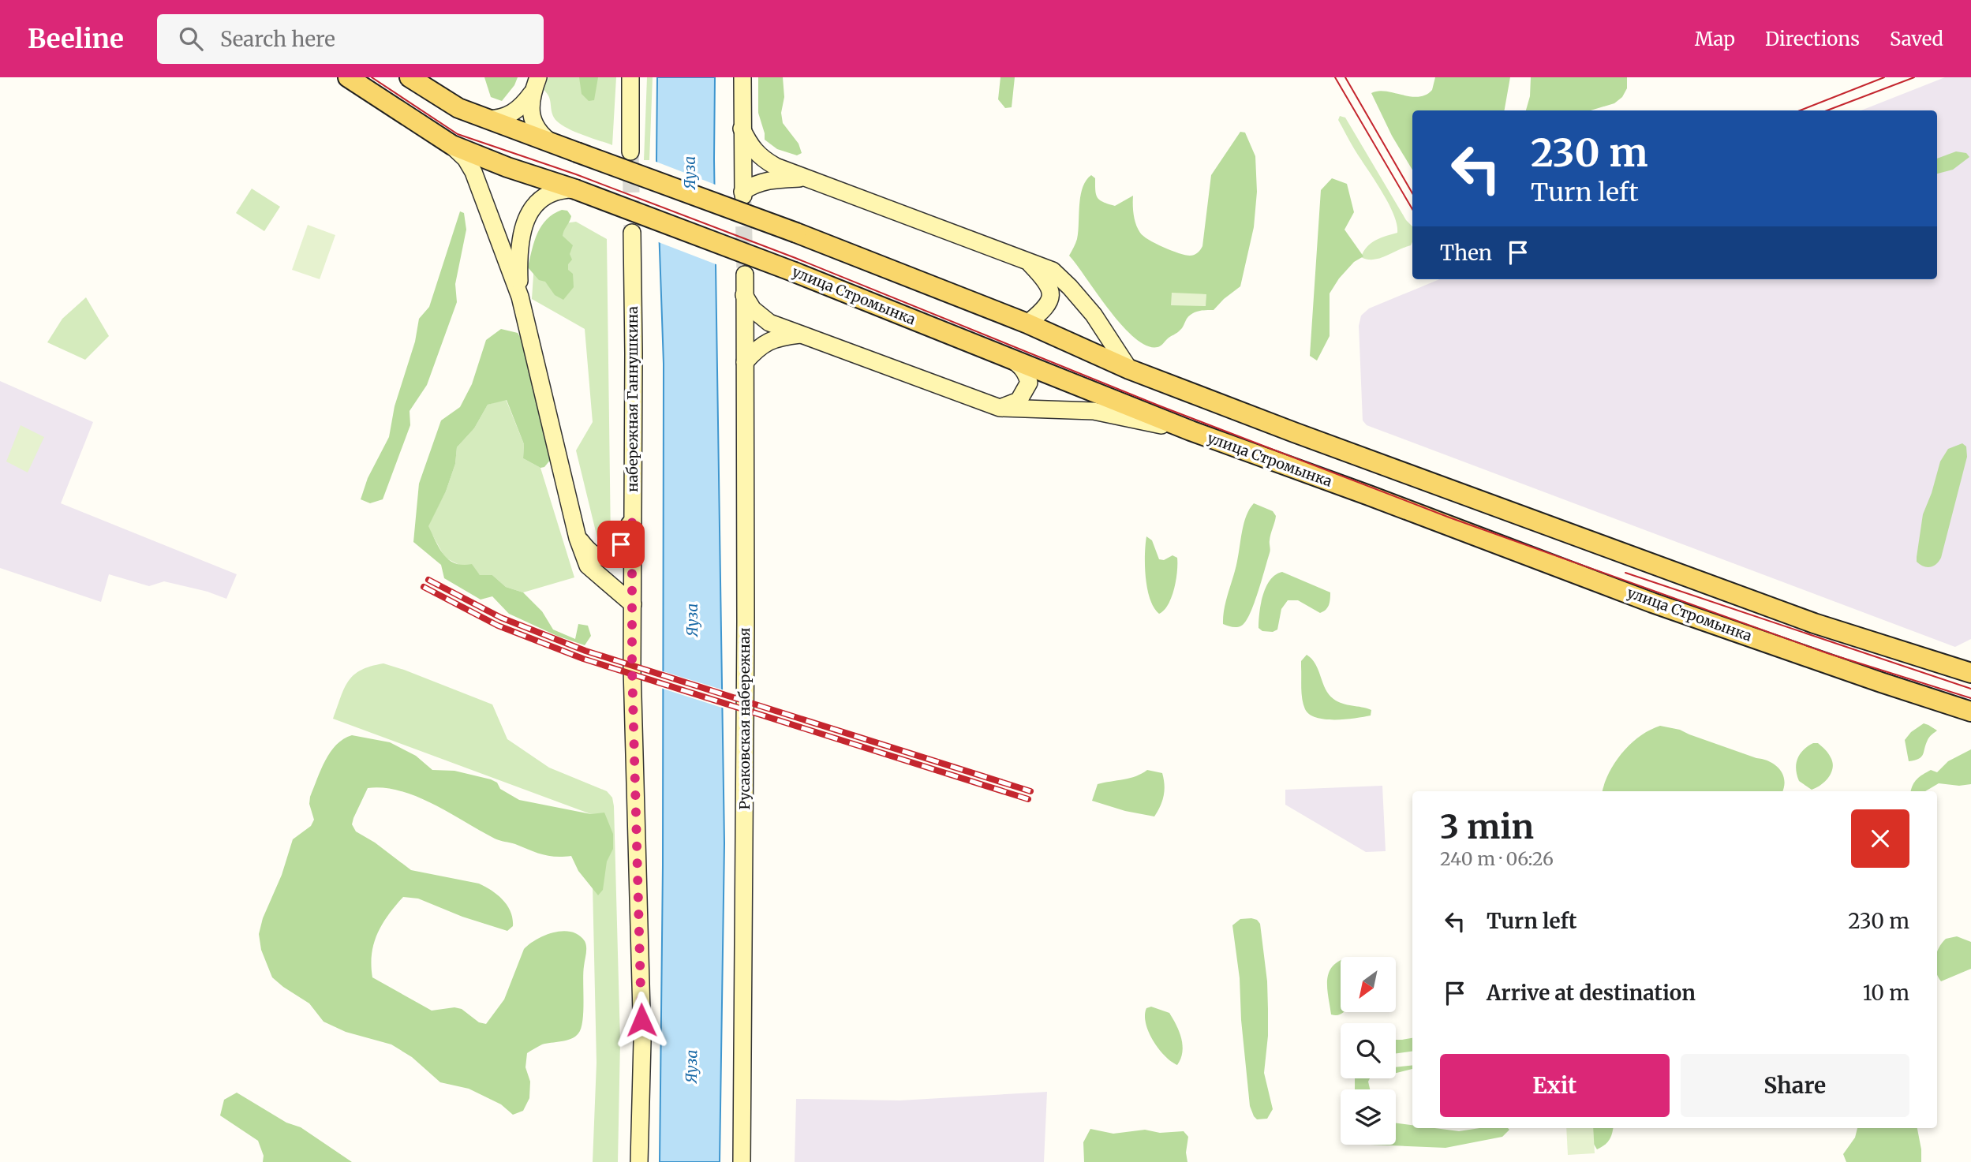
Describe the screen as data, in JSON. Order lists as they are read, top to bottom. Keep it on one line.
{"streets":{"main road":["улица Стромынка","набережная Ганнушкина","Русаковская набережная"]},"water":["Яуза"],"north":"bottom left","page":{"header":"Beeline","search":"Search here","nav":["Map","Directions","Saved"],"turn":["230 m","Turn left"],"then":"Then","heading":["3 min","240 m · 06:26"],"list":[{"name":"Turn left","value":"230 m"},{"name":"Arrive at destination","value":"10 m"}],"buttons":["Exit","Share"]}}
